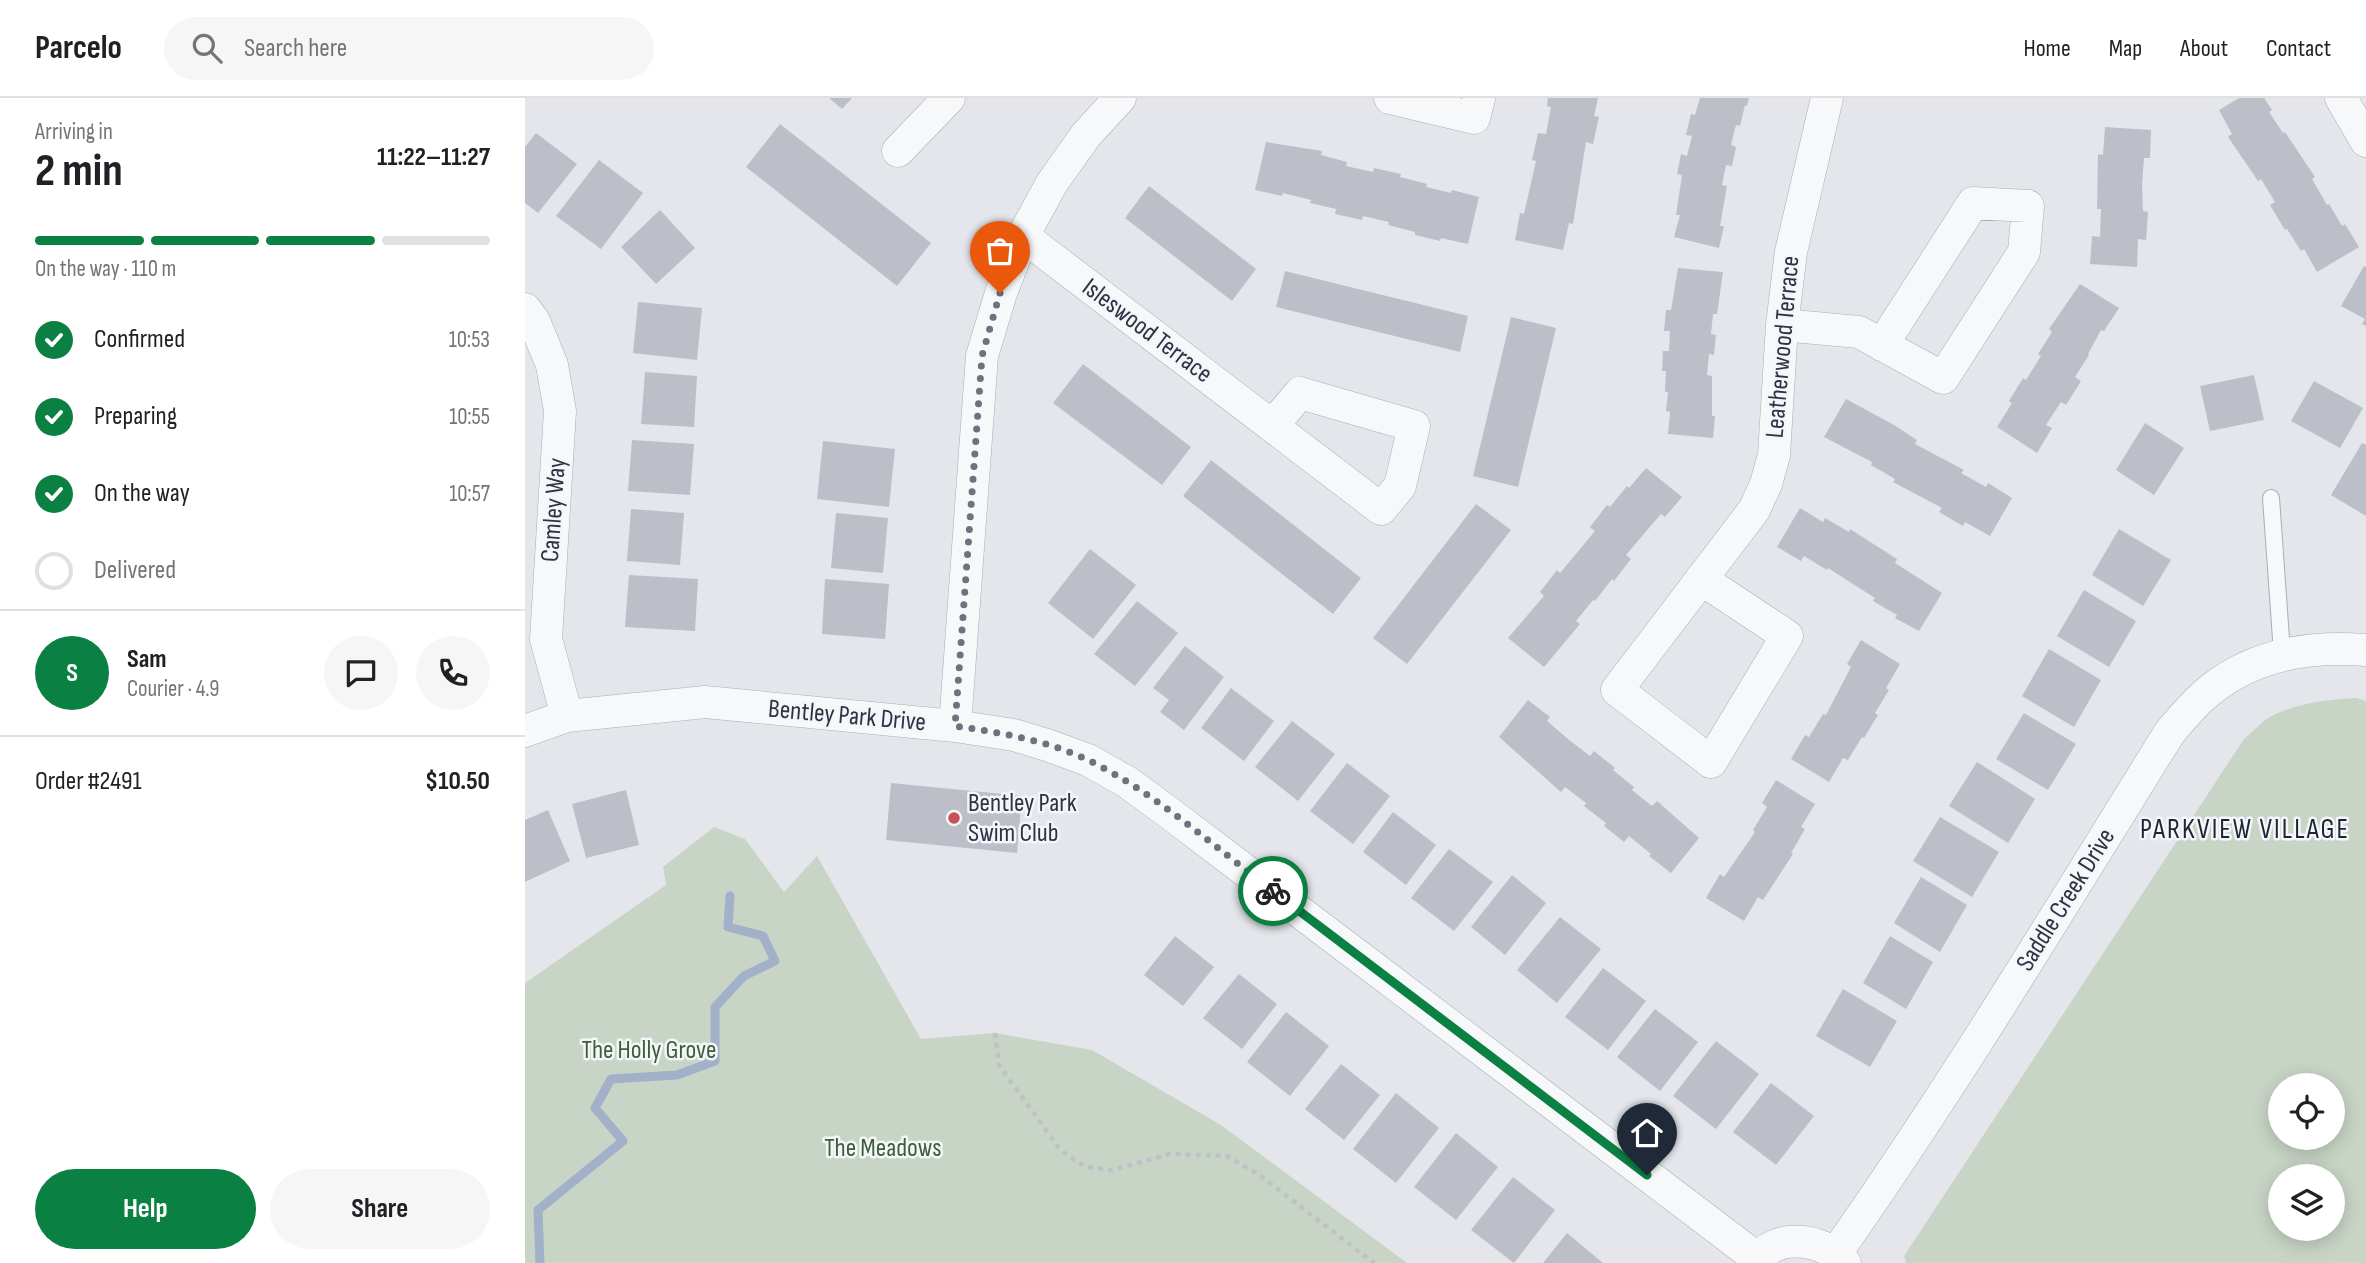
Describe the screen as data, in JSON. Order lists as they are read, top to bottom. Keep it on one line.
{"streets":{"street":["Isleswood Terrace","Leatherwood Terrace","Camley Way","Bentley Park Drive","Saddle Creek Drive"]},"crossings":[["Camley Way","Bentley Park Drive"]],"districts":["PARKVIEW VILLAGE"],"parks":["The Holly Grove","The Meadows"],"places":["Bentley Park Swim Club"],"page":{"header":"Parcelo","search":"Search here","nav":["Home","Map","About","Contact"],"heading":["2 min","Arriving in","11:22–11:27"],"panel":["Sam","Courier · 4.9","Order #2491","$10.50"],"bar":"On the way · 110 m","list":[["Confirmed","10:53"],["Preparing","10:55"],["On the way","10:57"],"Delivered"],"round":"S","buttons":["Help","Share"]}}
